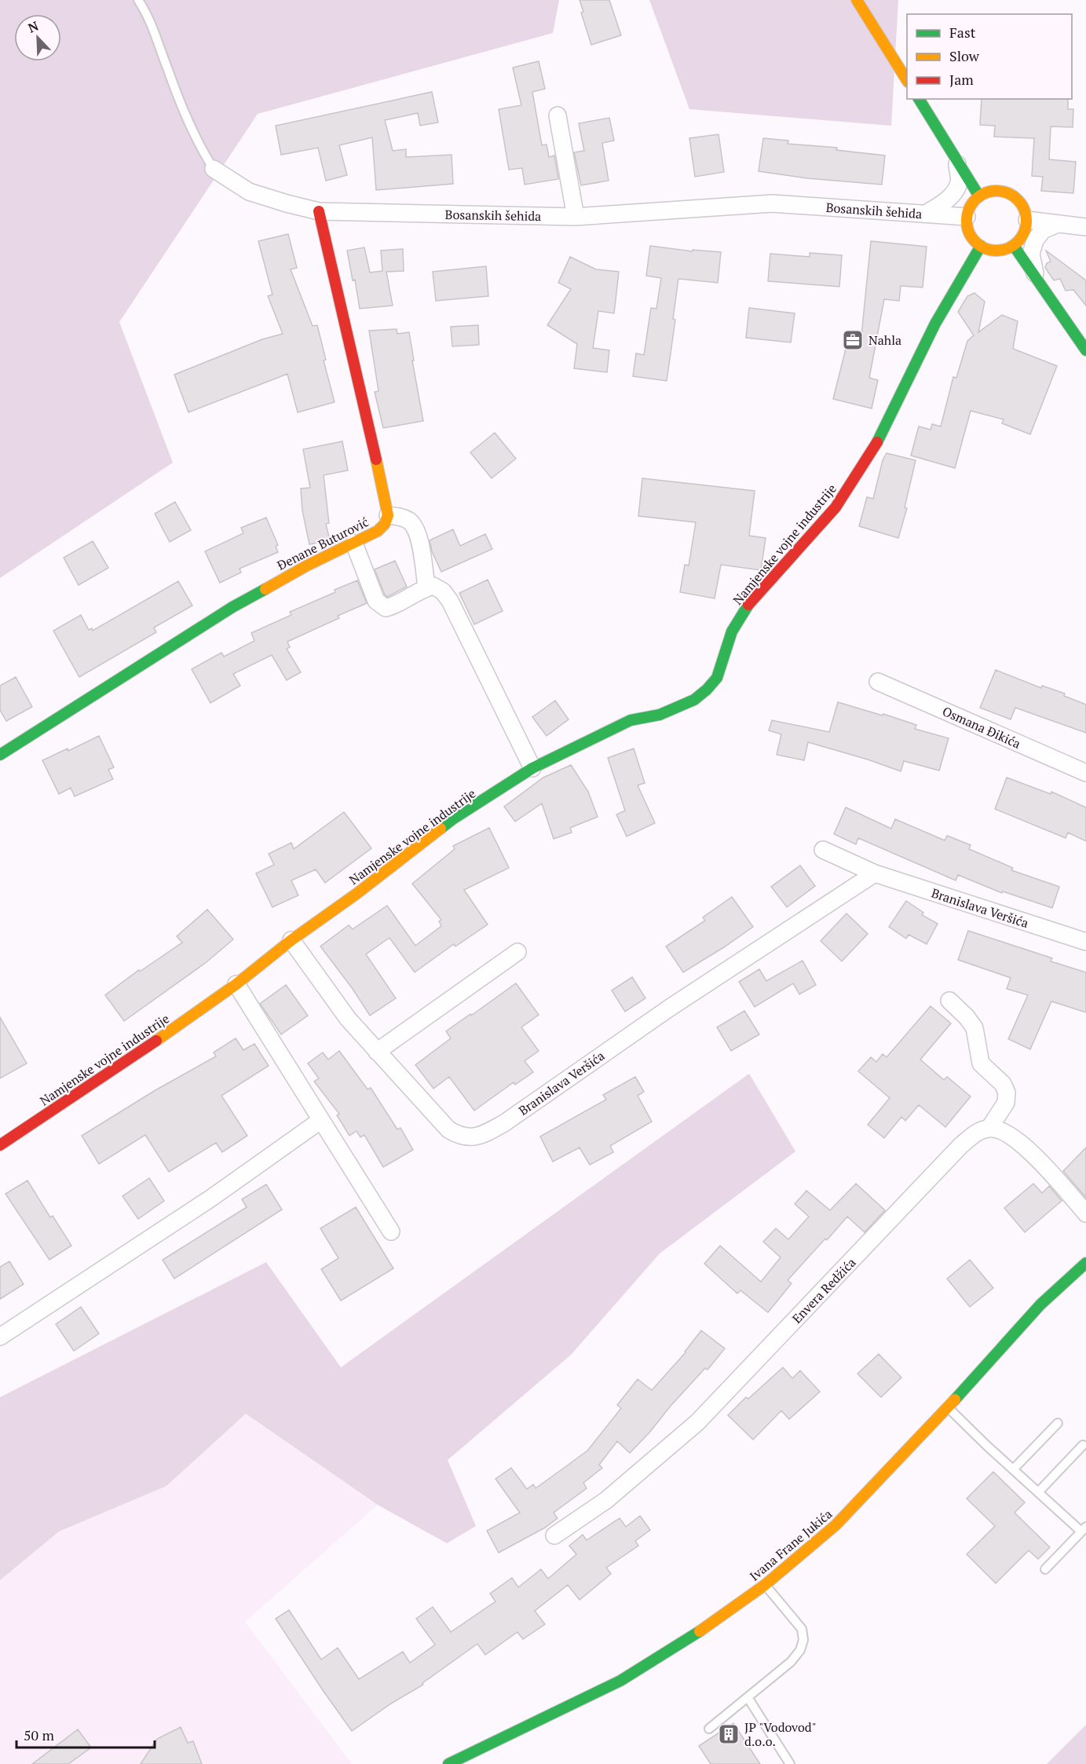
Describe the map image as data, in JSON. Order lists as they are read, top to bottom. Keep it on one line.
{"streets":{"street":["Bosanskih šehida","Đenane Buturović","Namjenske vojne industrije","Osmana Đikića","Branislava Veršića","Envera Redžića","Ivana Frane Jukića"]},"crossings":[["Bosanskih šehida","Namjenske vojne industrije"],["Namjenske vojne industrije","Branislava Veršića"]],"places":{"office":["Nahla"],"building":["JP \"Vodovod\" d.o.o."]},"legend":["Fast","Slow","Jam"],"scale_bar":"50 m","north":"top left"}
